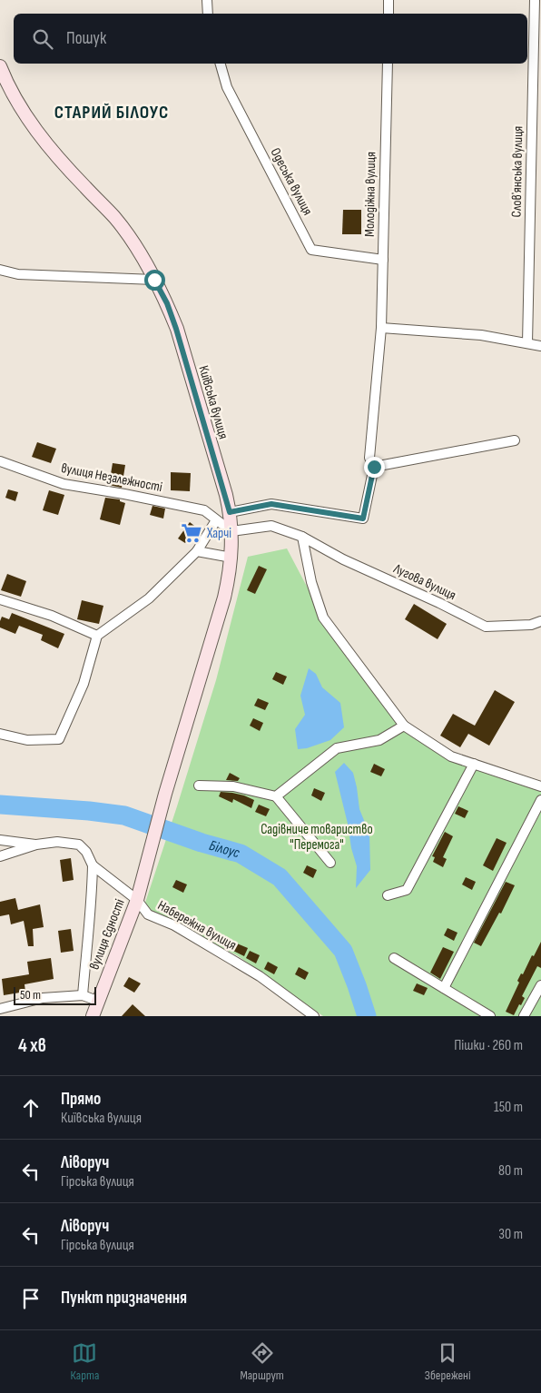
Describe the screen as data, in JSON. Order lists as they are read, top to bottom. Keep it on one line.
{"streets":{"main road":["Київська вулиця","вулиця Єдності"],"street":["Словʼянська вулиця","Одеська вулиця","Молодіжна вулиця","вулиця Незалежності","Лугова вулиця","Набережна вулиця"]},"crossings":[["Одеська вулиця","Молодіжна вулиця"],["Молодіжна вулиця","Київська вулиця"],["Київська вулиця","вулиця Незалежності"],["Київська вулиця","Лугова вулиця"],["Київська вулиця","вулиця Єдності"],["вулиця Незалежності","Лугова вулиця"],["Набережна вулиця","вулиця Єдності"]],"districts":["СТАРИЙ БІЛОУС"],"water":["Білоус"],"parks":["Садівниче товариство \"Перемога\""],"places":{"supermarket":["Харчі"]},"scale_bar":"50 m","page":{"search":"Пошук","scale":"50 m","heading":["4 хв","Пішки · 260 m"],"list":[["Прямо","Київська вулиця","150 m"],["Ліворуч","Гірська вулиця","80 m"],["Ліворуч","Гірська вулиця","30 m"],"Пункт призначення"],"nav":["Карта","Маршрут","Збережені"]}}
